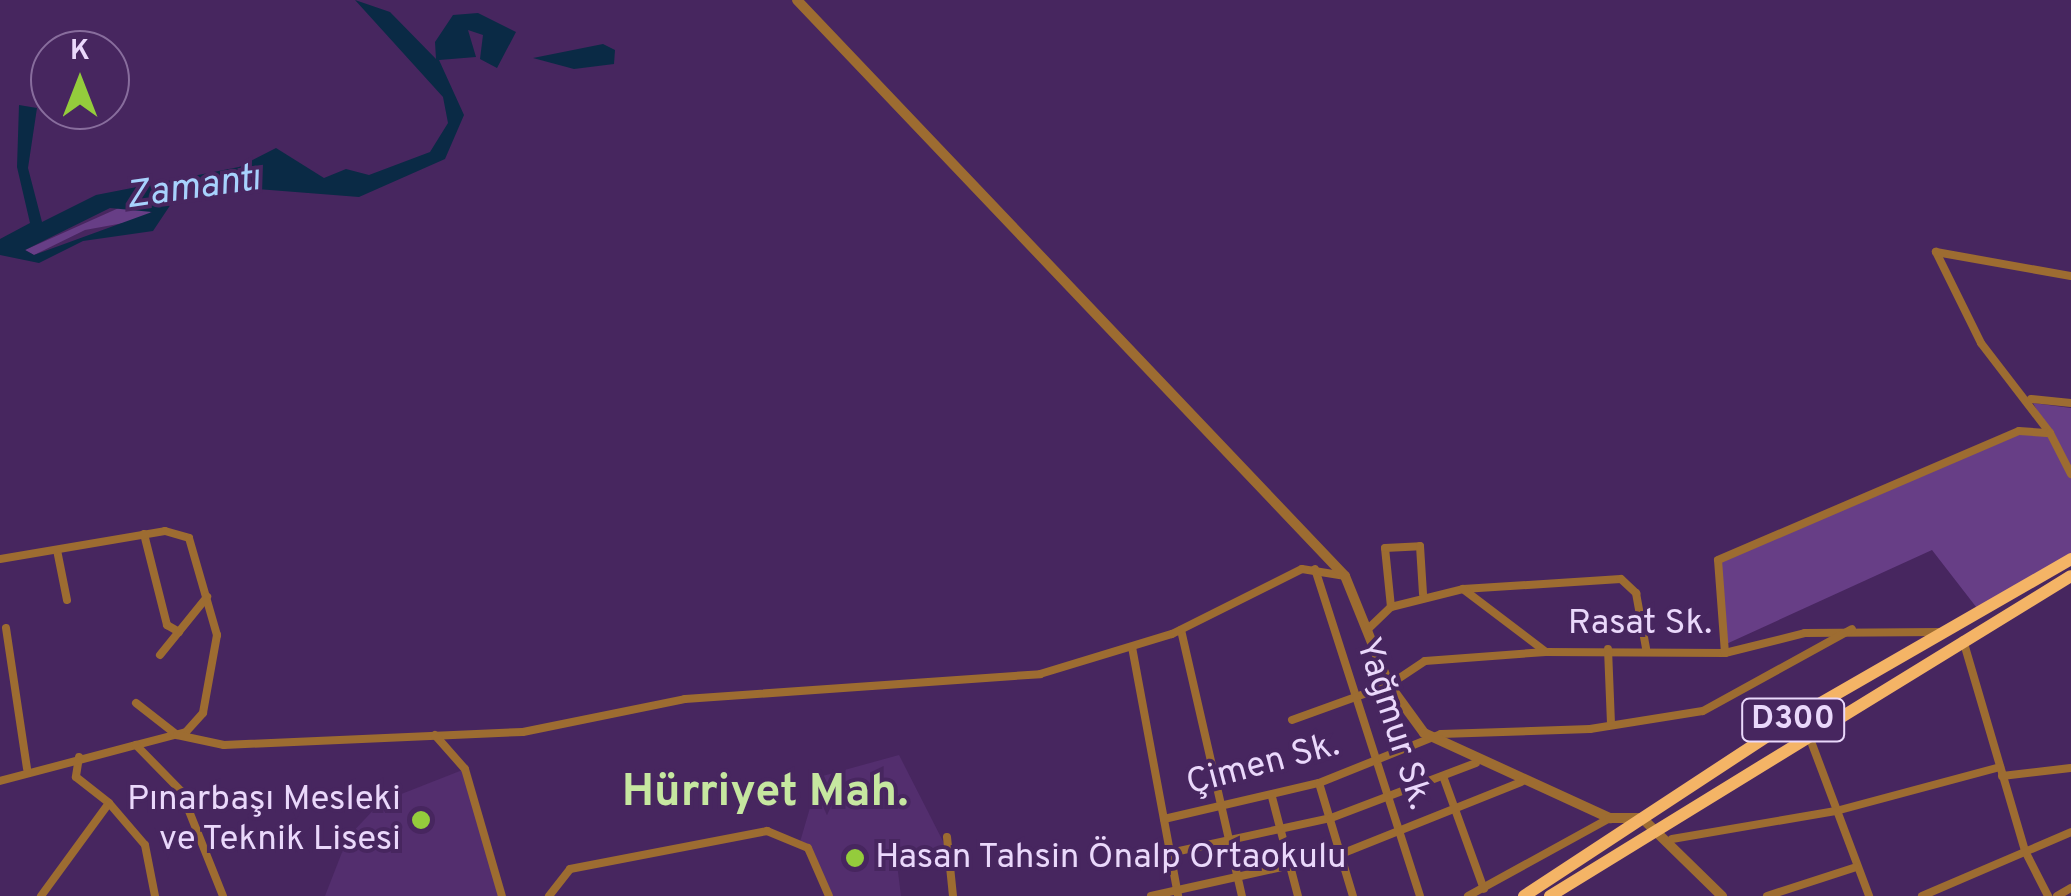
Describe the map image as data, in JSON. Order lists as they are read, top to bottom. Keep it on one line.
{"streets":{"highway":["D300"],"street":["Rasat Sk.","Yağmur Sk.","Çimen Sk."]},"crossings":[["Rasat Sk.","D300"],["Rasat Sk.","Çimen Sk."],["Yağmur Sk.","Çimen Sk."]],"districts":["Hürriyet Mah."],"water":["Zamantı"],"places":["Pınarbaşı Mesleki ve Teknik Lisesi","Hasan Tahsin Önalp Ortaokulu"],"north":"top"}
